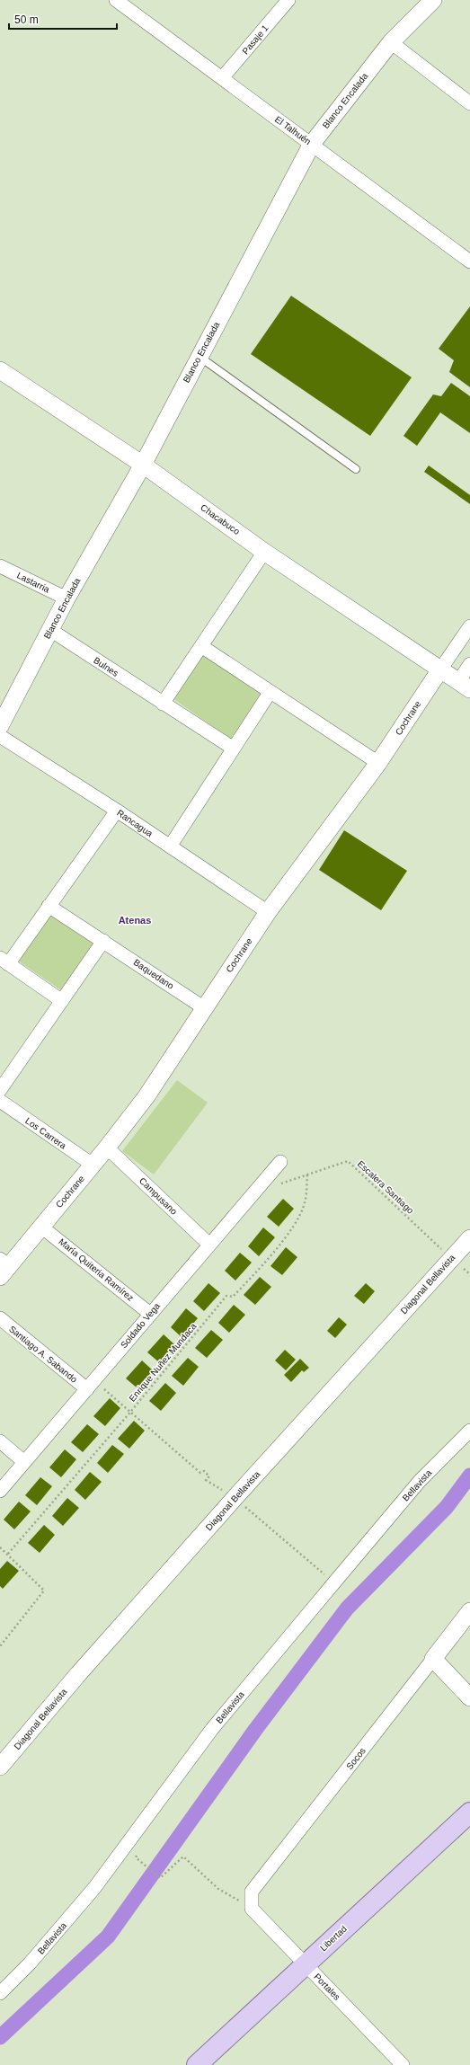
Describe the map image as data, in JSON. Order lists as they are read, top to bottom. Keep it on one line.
{"streets":{"main road":["Libertad"],"street":["Pasaje 1","Blanco Encalada","El Talhuén","Chacabuco","Lastarria","Bulnes","Cochrane","Rancagua","Baquedano","Los Carrera","Campusano","María Quiteria Ramírez","Diagonal Bellavista","Soldado Vega","Santiago A. Sabando","Bellavista","Socos","Portales"],"path":["Escalera Santiago","Enrique Nuñez Mundaca"]},"crossings":[["Pasaje 1","El Talhuén"],["Blanco Encalada","El Talhuén"],["Blanco Encalada","Chacabuco"],["Blanco Encalada","Lastarria"],["Blanco Encalada","Bulnes"],["Chacabuco","Cochrane"],["Cochrane","Rancagua"],["Cochrane","Baquedano"],["Cochrane","Los Carrera"],["Cochrane","Campusano"],["Cochrane","María Quiteria Ramírez"],["Escalera Santiago","Diagonal Bellavista"],["Escalera Santiago","Soldado Vega"],["Escalera Santiago","Enrique Nuñez Mundaca"],["Campusano","Soldado Vega"],["María Quiteria Ramírez","Soldado Vega"],["Soldado Vega","Santiago A. Sabando"],["Socos","Portales"],["Libertad","Portales"]],"districts":["Atenas"],"scale_bar":"50 m"}
